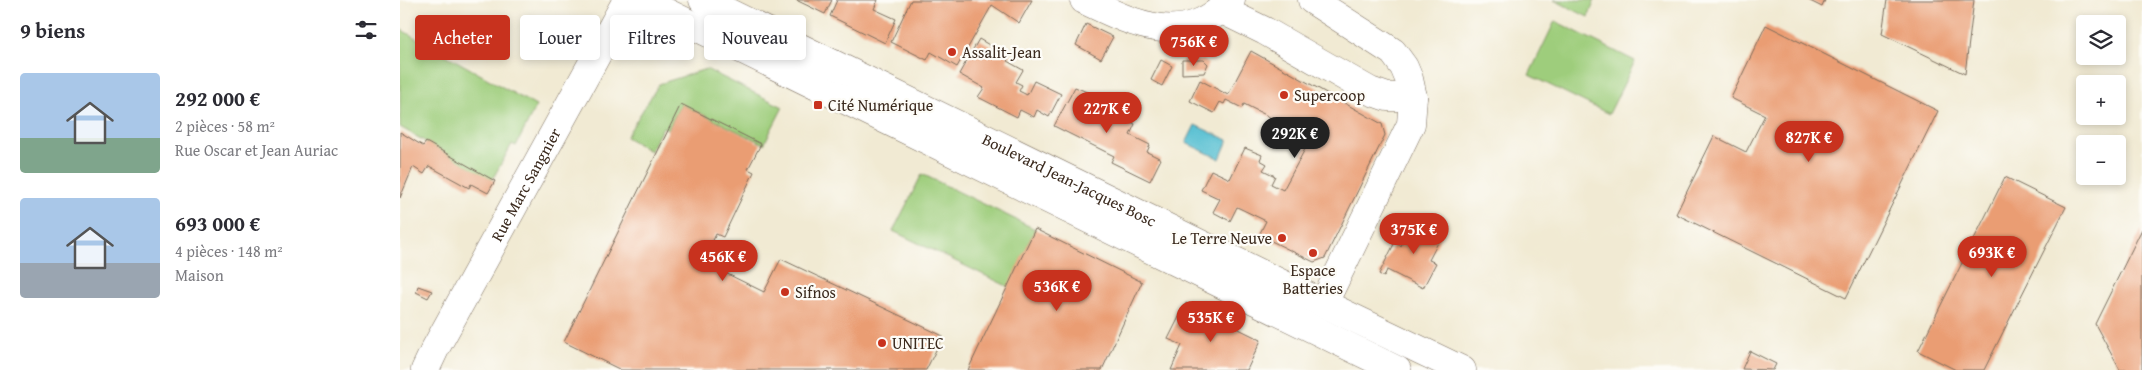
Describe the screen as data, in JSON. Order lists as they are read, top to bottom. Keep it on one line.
{"streets":{"main road":["Boulevard Jean-Jacques Bosc","Rue Marc Sangnier"]},"places":{"other":["Assalit-Jean","Supercoop","Le Terre Neuve","Espace Batteries","Sifnos","UNITEC"],"transit":["Cité Numérique"]},"page":{"heading":"9 biens","map_buttons":["+","−"],"chip":["Acheter","Louer","Filtres","Nouveau"],"price":["756K €","227K €","292K €","827K €","375K €","693K €","456K €","536K €","535K €"],"list":[{"name":"292 000 €","note":"2 pièces · 58 m² · Rue Oscar et Jean Auriac"},{"name":"693 000 €","note":"4 pièces · 148 m² · Maison"}]}}
